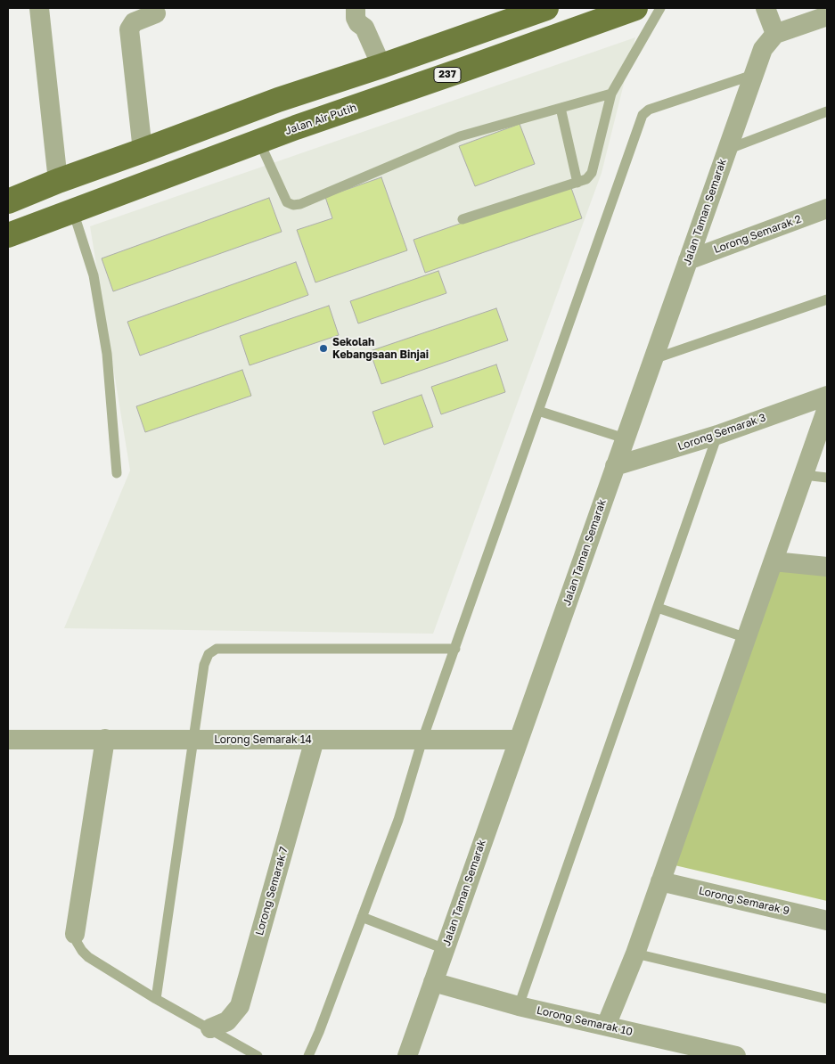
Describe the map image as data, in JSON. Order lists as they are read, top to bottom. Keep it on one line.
{"streets":{"main road":["237","Jalan Air Putih"],"street":["Jalan Taman Semarak","Lorong Semarak 2","Lorong Semarak 3","Lorong Semarak 14","Lorong Semarak 7","Lorong Semarak 9","Lorong Semarak 10"]},"crossings":[["Jalan Taman Semarak","Lorong Semarak 2"],["Jalan Taman Semarak","Lorong Semarak 3"],["Jalan Taman Semarak","Lorong Semarak 14"],["Jalan Taman Semarak","Lorong Semarak 10"],["Lorong Semarak 14","Lorong Semarak 7"]],"places":["Sekolah Kebangsaan Binjai"]}
